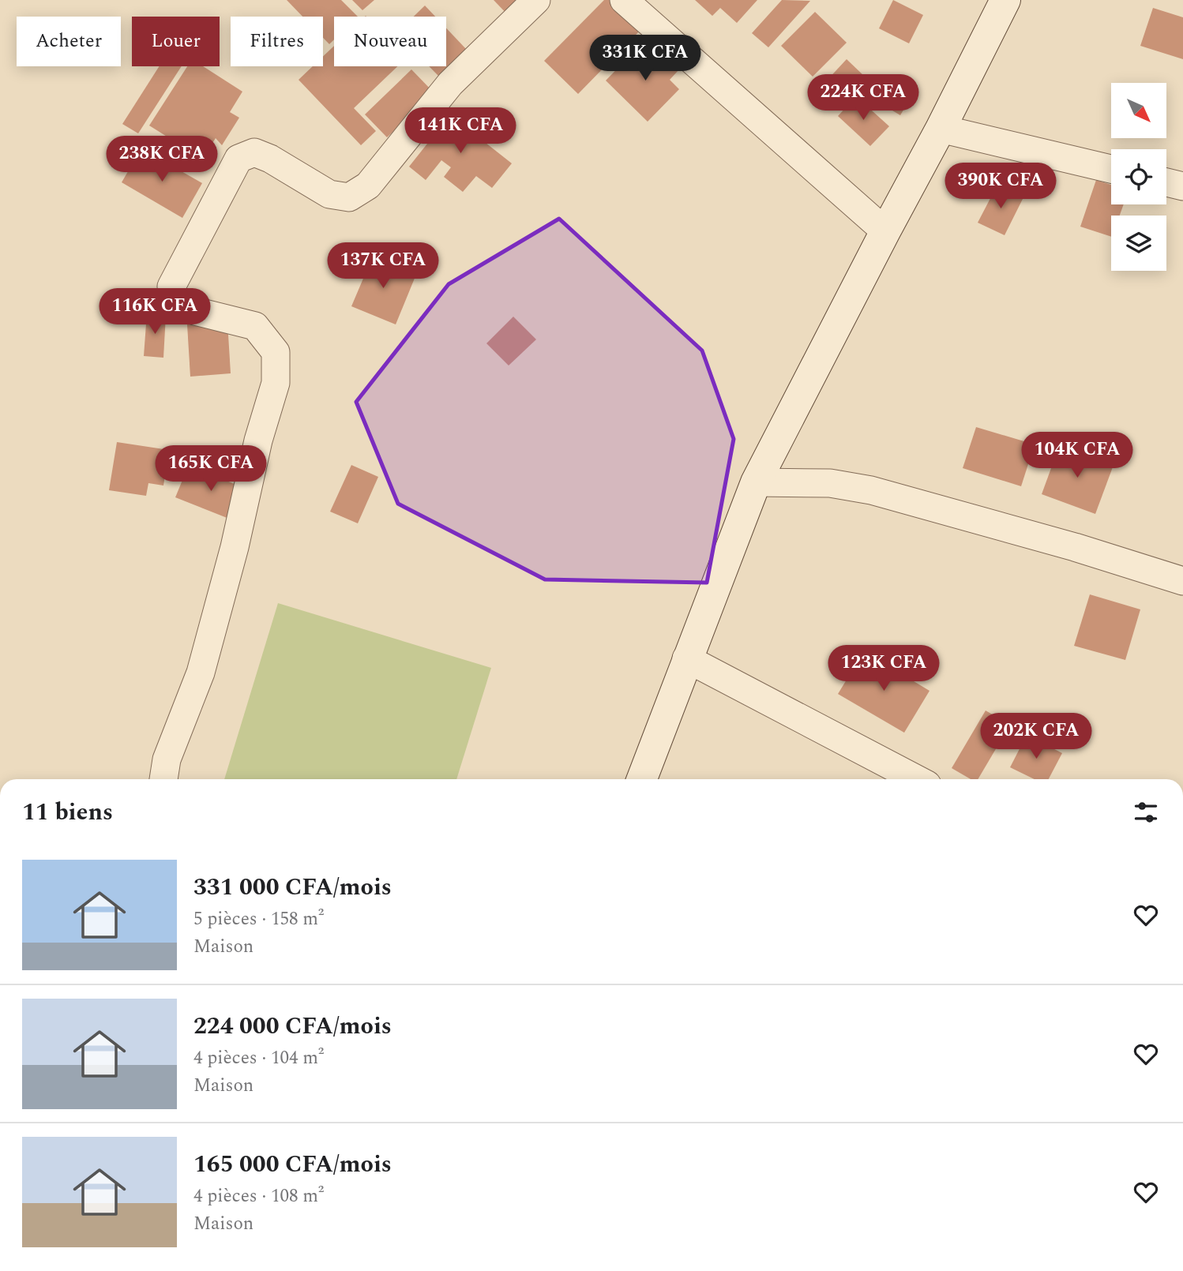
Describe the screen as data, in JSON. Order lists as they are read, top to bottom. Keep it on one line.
{"north":"bottom right","page":{"chip":["Acheter","Louer","Filtres","Nouveau"],"price":["331K CFA","224K CFA","141K CFA","238K CFA","390K CFA","137K CFA","116K CFA","104K CFA","165K CFA","123K CFA","202K CFA"],"heading":"11 biens","list":[{"name":"331 000 CFA/mois","note":"5 pièces · 158 m² · Maison"},{"name":"224 000 CFA/mois","note":"4 pièces · 104 m² · Maison"},{"name":"165 000 CFA/mois","note":"4 pièces · 108 m² · Maison"}]}}
